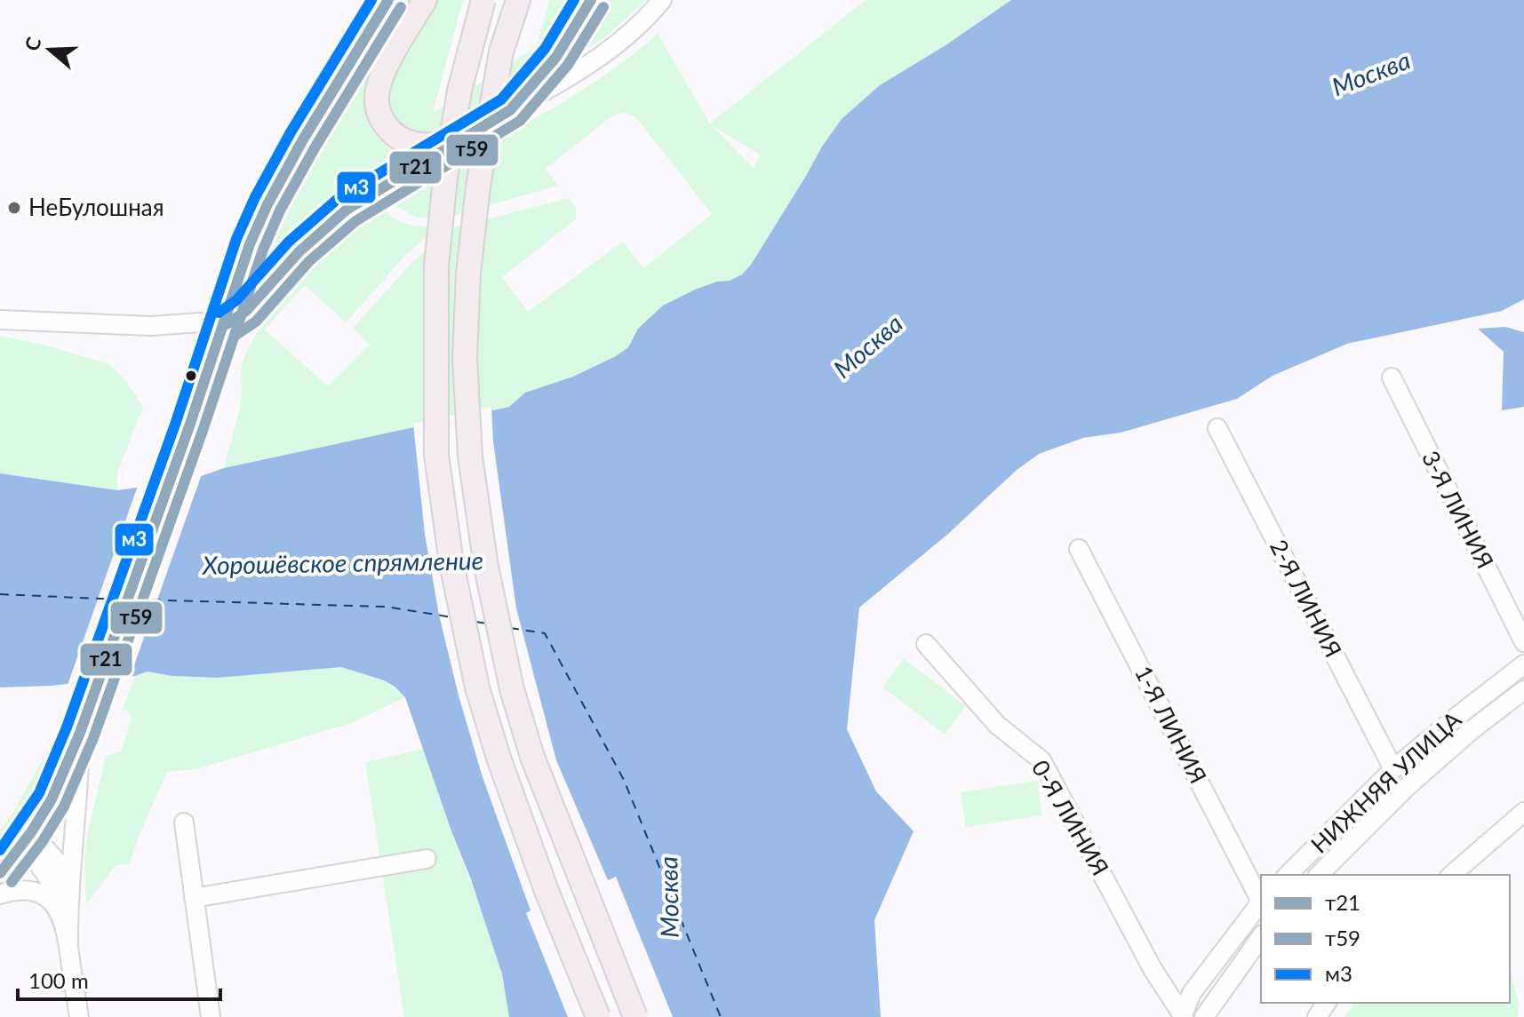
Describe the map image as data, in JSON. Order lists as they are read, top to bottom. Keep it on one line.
{"streets":{"street":["3-Я ЛИНИЯ","2-Я ЛИНИЯ","1-Я ЛИНИЯ","НИЖНЯЯ УЛИЦА","0-Я ЛИНИЯ"]},"crossings":[["2-Я ЛИНИЯ","НИЖНЯЯ УЛИЦА"]],"water":["Москва","Хорошёвское спрямление"],"places":["НеБулошная"],"lines":["transit line т21","transit line м3","transit line т59"],"legend":["т21","т59","м3"],"scale_bar":"100 m","north":"left"}
